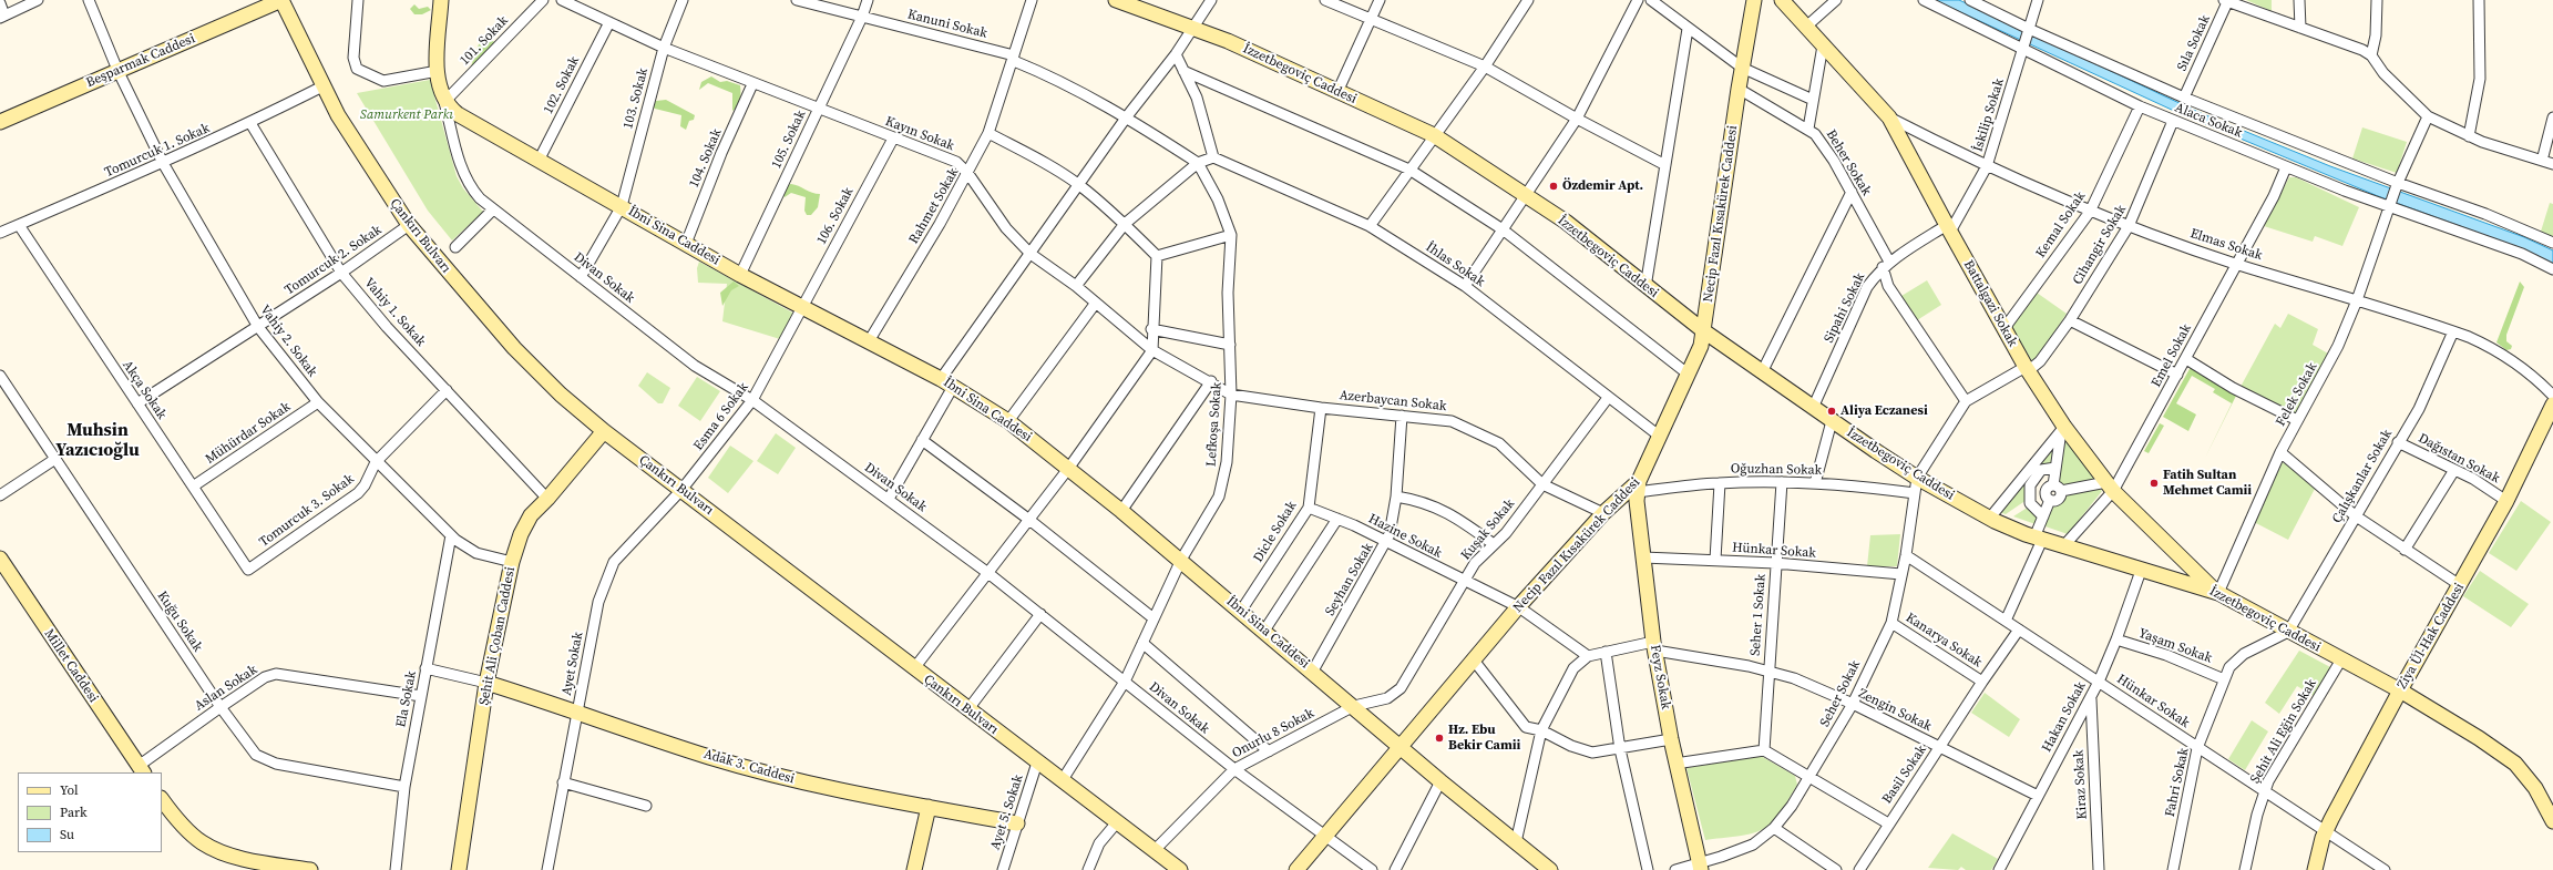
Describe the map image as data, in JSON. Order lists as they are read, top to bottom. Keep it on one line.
{"streets":{"street":["Kanuni Sokak","101. Sokak","Sıla Sokak","Beşparmak Caddesi","İzzetbegoviç Caddesi","102. Sokak","103. Sokak","İskilip Sokak","Alaca Sokak","Kayın Sokak","105. Sokak","Tomurcuk 1. Sokak","104. Sokak","Beher Sokak","Rahmet Sokak","Necip Fazıl Kısakürek Caddesi","106. Sokak","Kemal Sokak","Çankırı Bulvarı","İbni Sina Caddesi","Cihangir Sokak","Elmas Sokak","Tomurcuk 2. Sokak","İhlas Sokak","Divan Sokak","Battalgazi Sokak","Sipahi Sokak","Vahiy 1. Sokak","Vahiy 2. Sokak","Emel Sokak","Akça Sokak","Felek Sokak","Azerbaycan Sokak","Esma 6 Sokak","Lefkoşa Sokak","Mühürdar Sokak","Dağıstan Sokak","Oğuzhan Sokak","Çalışkanlar Sokak","Tomurcuk 3. Sokak","Kuşak Sokak","Dicle Sokak","Hazine Sokak","Hünkar Sokak","Seyhan Sokak","Seher 1 Sokak","Kuğu Sokak","Şehit Ali Çoban Caddesi","Ziya Ül-Hak Caddesi","Kanarya Sokak","Yaşam Sokak","Ayet Sokak","Millet Caddesi","Feyz Sokak","Aslan Sokak","Seher Sokak","Ela Sokak","Zengin Sokak","Hakan Sokak","Şehit Ali Eğin Sokak","Onurlu 8 Sokak","Adak 3. Caddesi","Basil Sokak","Fahri Sokak","Kiraz Sokak","Ayet 5. Sokak"]},"crossings":[["Kanuni Sokak","105. Sokak"],["Kanuni Sokak","Rahmet Sokak"],["Kanuni Sokak","Lefkoşa Sokak"],["101. Sokak","İbni Sina Caddesi"],["101. Sokak","Divan Sokak"],["Beşparmak Caddesi","Çankırı Bulvarı"],["Beşparmak Caddesi","Vahiy 2. Sokak"],["İzzetbegoviç Caddesi","Necip Fazıl Kısakürek Caddesi"],["İzzetbegoviç Caddesi","Cihangir Sokak"],["İzzetbegoviç Caddesi","Battalgazi Sokak"],["İzzetbegoviç Caddesi","Sipahi Sokak"],["İzzetbegoviç Caddesi","Emel Sokak"],["İzzetbegoviç Caddesi","Felek Sokak"],["İzzetbegoviç Caddesi","Çalışkanlar Sokak"],["İzzetbegoviç Caddesi","Ziya Ül-Hak Caddesi"],["İzzetbegoviç Caddesi","Seher Sokak"],["İzzetbegoviç Caddesi","Hakan Sokak"],["İzzetbegoviç Caddesi","Şehit Ali Eğin Sokak"],["İzzetbegoviç Caddesi","Fahri Sokak"],["102. Sokak","Kayın Sokak"],["102. Sokak","İbni Sina Caddesi"],["103. Sokak","Kayın Sokak"],["103. Sokak","İbni Sina Caddesi"],["103. Sokak","Divan Sokak"],["İskilip Sokak","Alaca Sokak"],["İskilip Sokak","Elmas Sokak"],["İskilip Sokak","Battalgazi Sokak"],["İskilip Sokak","Sipahi Sokak"],["Alaca Sokak","Kemal Sokak"],["Alaca Sokak","Cihangir Sokak"],["Alaca Sokak","Emel Sokak"],["Alaca Sokak","Felek Sokak"],["Kayın Sokak","105. Sokak"],["Kayın Sokak","104. Sokak"],["Kayın Sokak","Rahmet Sokak"],["Kayın Sokak","106. Sokak"],["Kayın Sokak","Azerbaycan Sokak"],["Kayın Sokak","Lefkoşa Sokak"],["105. Sokak","İbni Sina Caddesi"],["Tomurcuk 1. Sokak","Çankırı Bulvarı"],["Tomurcuk 1. Sokak","Vahiy 1. Sokak"],["Tomurcuk 1. Sokak","Vahiy 2. Sokak"],["Tomurcuk 1. Sokak","Akça Sokak"],["104. Sokak","İbni Sina Caddesi"],["Beher Sokak","Necip Fazıl Kısakürek Caddesi"],["Beher Sokak","Cihangir Sokak"],["Beher Sokak","Sipahi Sokak"],["Rahmet Sokak","İbni Sina Caddesi"],["Necip Fazıl Kısakürek Caddesi","İbni Sina Caddesi"],["Necip Fazıl Kısakürek Caddesi","İhlas Sokak"],["Necip Fazıl Kısakürek Caddesi","Divan Sokak"],["Necip Fazıl Kısakürek Caddesi","Azerbaycan Sokak"],["Necip Fazıl Kısakürek Caddesi","Oğuzhan Sokak"],["Necip Fazıl Kısakürek Caddesi","Hazine Sokak"],["Necip Fazıl Kısakürek Caddesi","Feyz Sokak"],["106. Sokak","İbni Sina Caddesi"],["106. Sokak","Esma 6 Sokak"],["Kemal Sokak","Elmas Sokak"],["Kemal Sokak","Battalgazi Sokak"],["Çankırı Bulvarı","Tomurcuk 2. Sokak"],["Çankırı Bulvarı","Esma 6 Sokak"],["Çankırı Bulvarı","Lefkoşa Sokak"],["Çankırı Bulvarı","Şehit Ali Çoban Caddesi"],["Çankırı Bulvarı","Ayet Sokak"],["Çankırı Bulvarı","Onurlu 8 Sokak"],["Çankırı Bulvarı","Ayet 5. Sokak"],["İbni Sina Caddesi","Divan Sokak"],["İbni Sina Caddesi","Esma 6 Sokak"],["İbni Sina Caddesi","Lefkoşa Sokak"],["İbni Sina Caddesi","Kuşak Sokak"],["İbni Sina Caddesi","Dicle Sokak"],["İbni Sina Caddesi","Seyhan Sokak"],["İbni Sina Caddesi","Onurlu 8 Sokak"],["Cihangir Sokak","Elmas Sokak"],["Cihangir Sokak","Battalgazi Sokak"],["Cihangir Sokak","Seher Sokak"],["Elmas Sokak","Battalgazi Sokak"],["Elmas Sokak","Emel Sokak"],["Elmas Sokak","Felek Sokak"],["Elmas Sokak","Çalışkanlar Sokak"],["Tomurcuk 2. Sokak","Vahiy 1. Sokak"],["Tomurcuk 2. Sokak","Vahiy 2. Sokak"],["Tomurcuk 2. Sokak","Akça Sokak"],["İhlas Sokak","Kuşak Sokak"],["Divan Sokak","Esma 6 Sokak"],["Divan Sokak","Lefkoşa Sokak"],["Divan Sokak","Onurlu 8 Sokak"],["Battalgazi Sokak","Sipahi Sokak"],["Battalgazi Sokak","Emel Sokak"],["Battalgazi Sokak","Felek Sokak"],["Vahiy 1. Sokak","Tomurcuk 3. Sokak"],["Vahiy 1. Sokak","Şehit Ali Çoban Caddesi"],["Vahiy 2. Sokak","Mühürdar Sokak"],["Vahiy 2. Sokak","Tomurcuk 3. Sokak"],["Vahiy 2. Sokak","Şehit Ali Çoban Caddesi"],["Vahiy 2. Sokak","Ela Sokak"],["Akça Sokak","Mühürdar Sokak"],["Akça Sokak","Tomurcuk 3. Sokak"],["Azerbaycan Sokak","Lefkoşa Sokak"],["Azerbaycan Sokak","Kuşak Sokak"],["Azerbaycan Sokak","Dicle Sokak"],["Azerbaycan Sokak","Seyhan Sokak"],["Esma 6 Sokak","Ayet Sokak"],["Dağıstan Sokak","Çalışkanlar Sokak"],["Dağıstan Sokak","Ziya Ül-Hak Caddesi"],["Oğuzhan Sokak","Seher 1 Sokak"],["Oğuzhan Sokak","Feyz Sokak"],["Oğuzhan Sokak","Seher Sokak"],["Çalışkanlar Sokak","Fahri Sokak"],["Kuşak Sokak","Hazine Sokak"],["Kuşak Sokak","Onurlu 8 Sokak"],["Dicle Sokak","Hazine Sokak"],["Hazine Sokak","Seyhan Sokak"],["Hünkar Sokak","Seher 1 Sokak"],["Hünkar Sokak","Ziya Ül-Hak Caddesi"],["Hünkar Sokak","Feyz Sokak"],["Hünkar Sokak","Seher Sokak"],["Hünkar Sokak","Hakan Sokak"],["Hünkar Sokak","Şehit Ali Eğin Sokak"],["Hünkar Sokak","Basil Sokak"],["Hünkar Sokak","Fahri Sokak"],["Seher 1 Sokak","Zengin Sokak"],["Kuğu Sokak","Aslan Sokak"],["Kuğu Sokak","Ela Sokak"],["Şehit Ali Çoban Caddesi","Adak 3. Caddesi"],["Kanarya Sokak","Seher Sokak"],["Kanarya Sokak","Basil Sokak"],["Yaşam Sokak","Hakan Sokak"],["Yaşam Sokak","Fahri Sokak"],["Ayet Sokak","Adak 3. Caddesi"],["Millet Caddesi","Aslan Sokak"],["Feyz Sokak","Seher Sokak"],["Feyz Sokak","Zengin Sokak"],["Aslan Sokak","Ela Sokak"],["Seher Sokak","Zengin Sokak"],["Zengin Sokak","Hakan Sokak"],["Zengin Sokak","Basil Sokak"],["Hakan Sokak","Kiraz Sokak"],["Adak 3. Caddesi","Ayet 5. Sokak"]],"districts":["Muhsin Yazıcıoğlu"],"parks":["Samurkent Parkı"],"places":["Özdemir Apt.","Aliya Eczanesi","Fatih Sultan Mehmet Camii","Hz. Ebu Bekir Camii"],"legend":["Yol","Park","Su"]}
